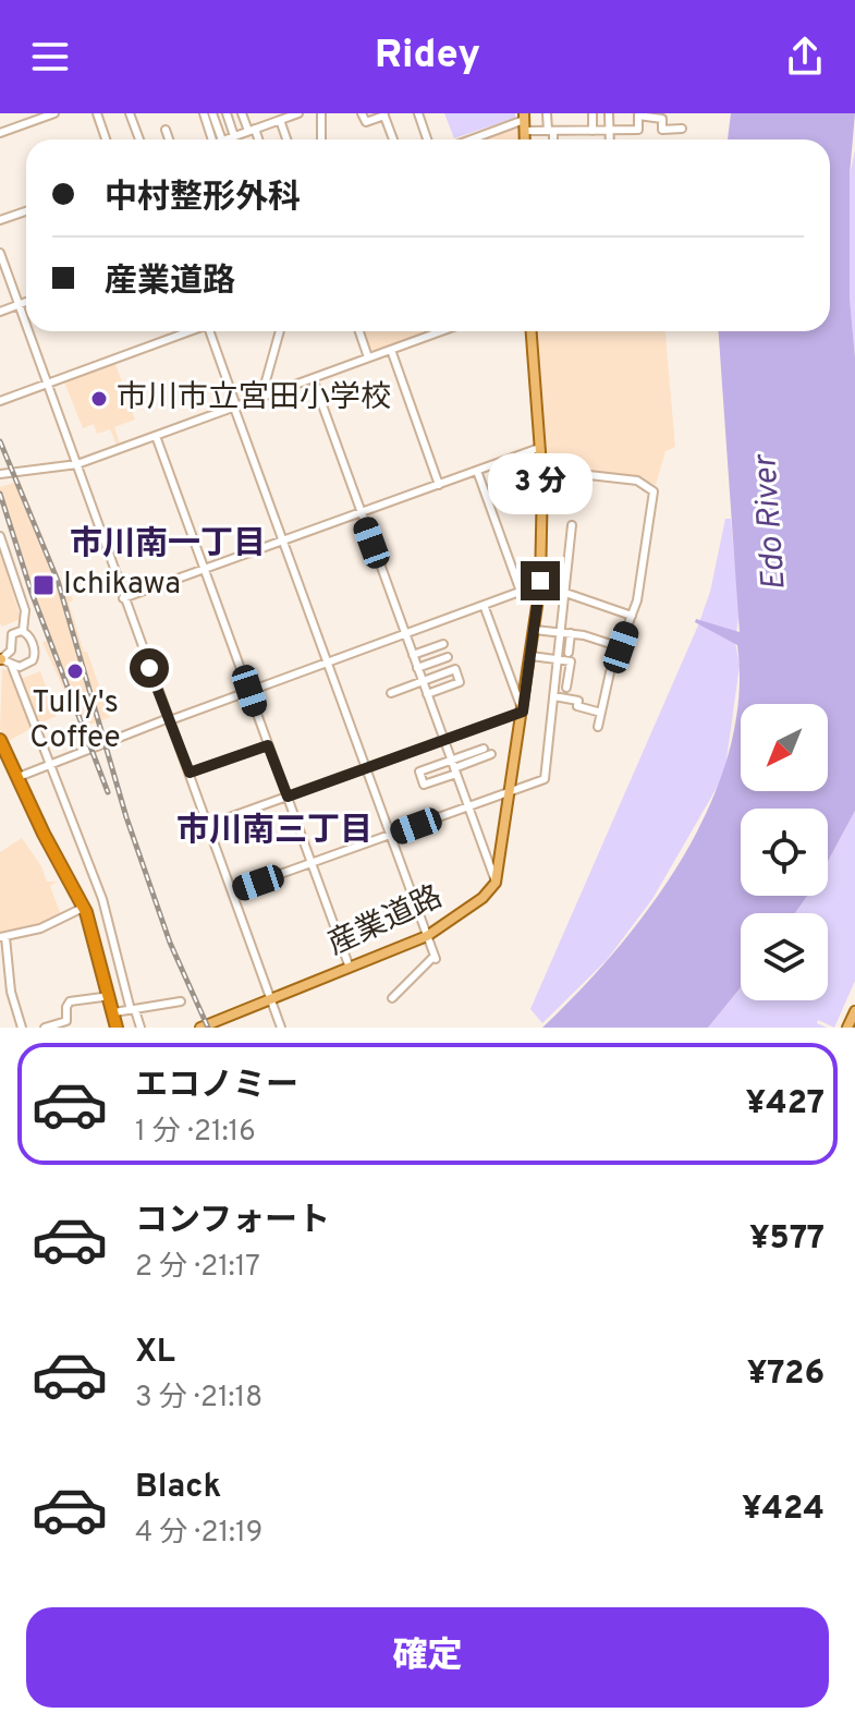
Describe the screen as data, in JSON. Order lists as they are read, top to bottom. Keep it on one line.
{"streets":{"main road":["産業道路"]},"districts":["市川南一丁目","市川南三丁目"],"water":["Edo River"],"places":{"other":["市川市立宮田小学校","Tully's Coffee"],"transit":["Ichikawa"]},"north":"bottom left","page":{"header":"Ridey","banner":["中村整形外科","産業道路"],"bubble":"3 分","list":[{"name":"エコノミー","note":"1 分 · 21:16","value":"¥427"},{"name":"コンフォート","note":"2 分 · 21:17","value":"¥577"},{"name":"XL","note":"3 分 · 21:18","value":"¥726"},{"name":"Black","note":"4 分 · 21:19","value":"¥424"}],"buttons":"確定"}}
